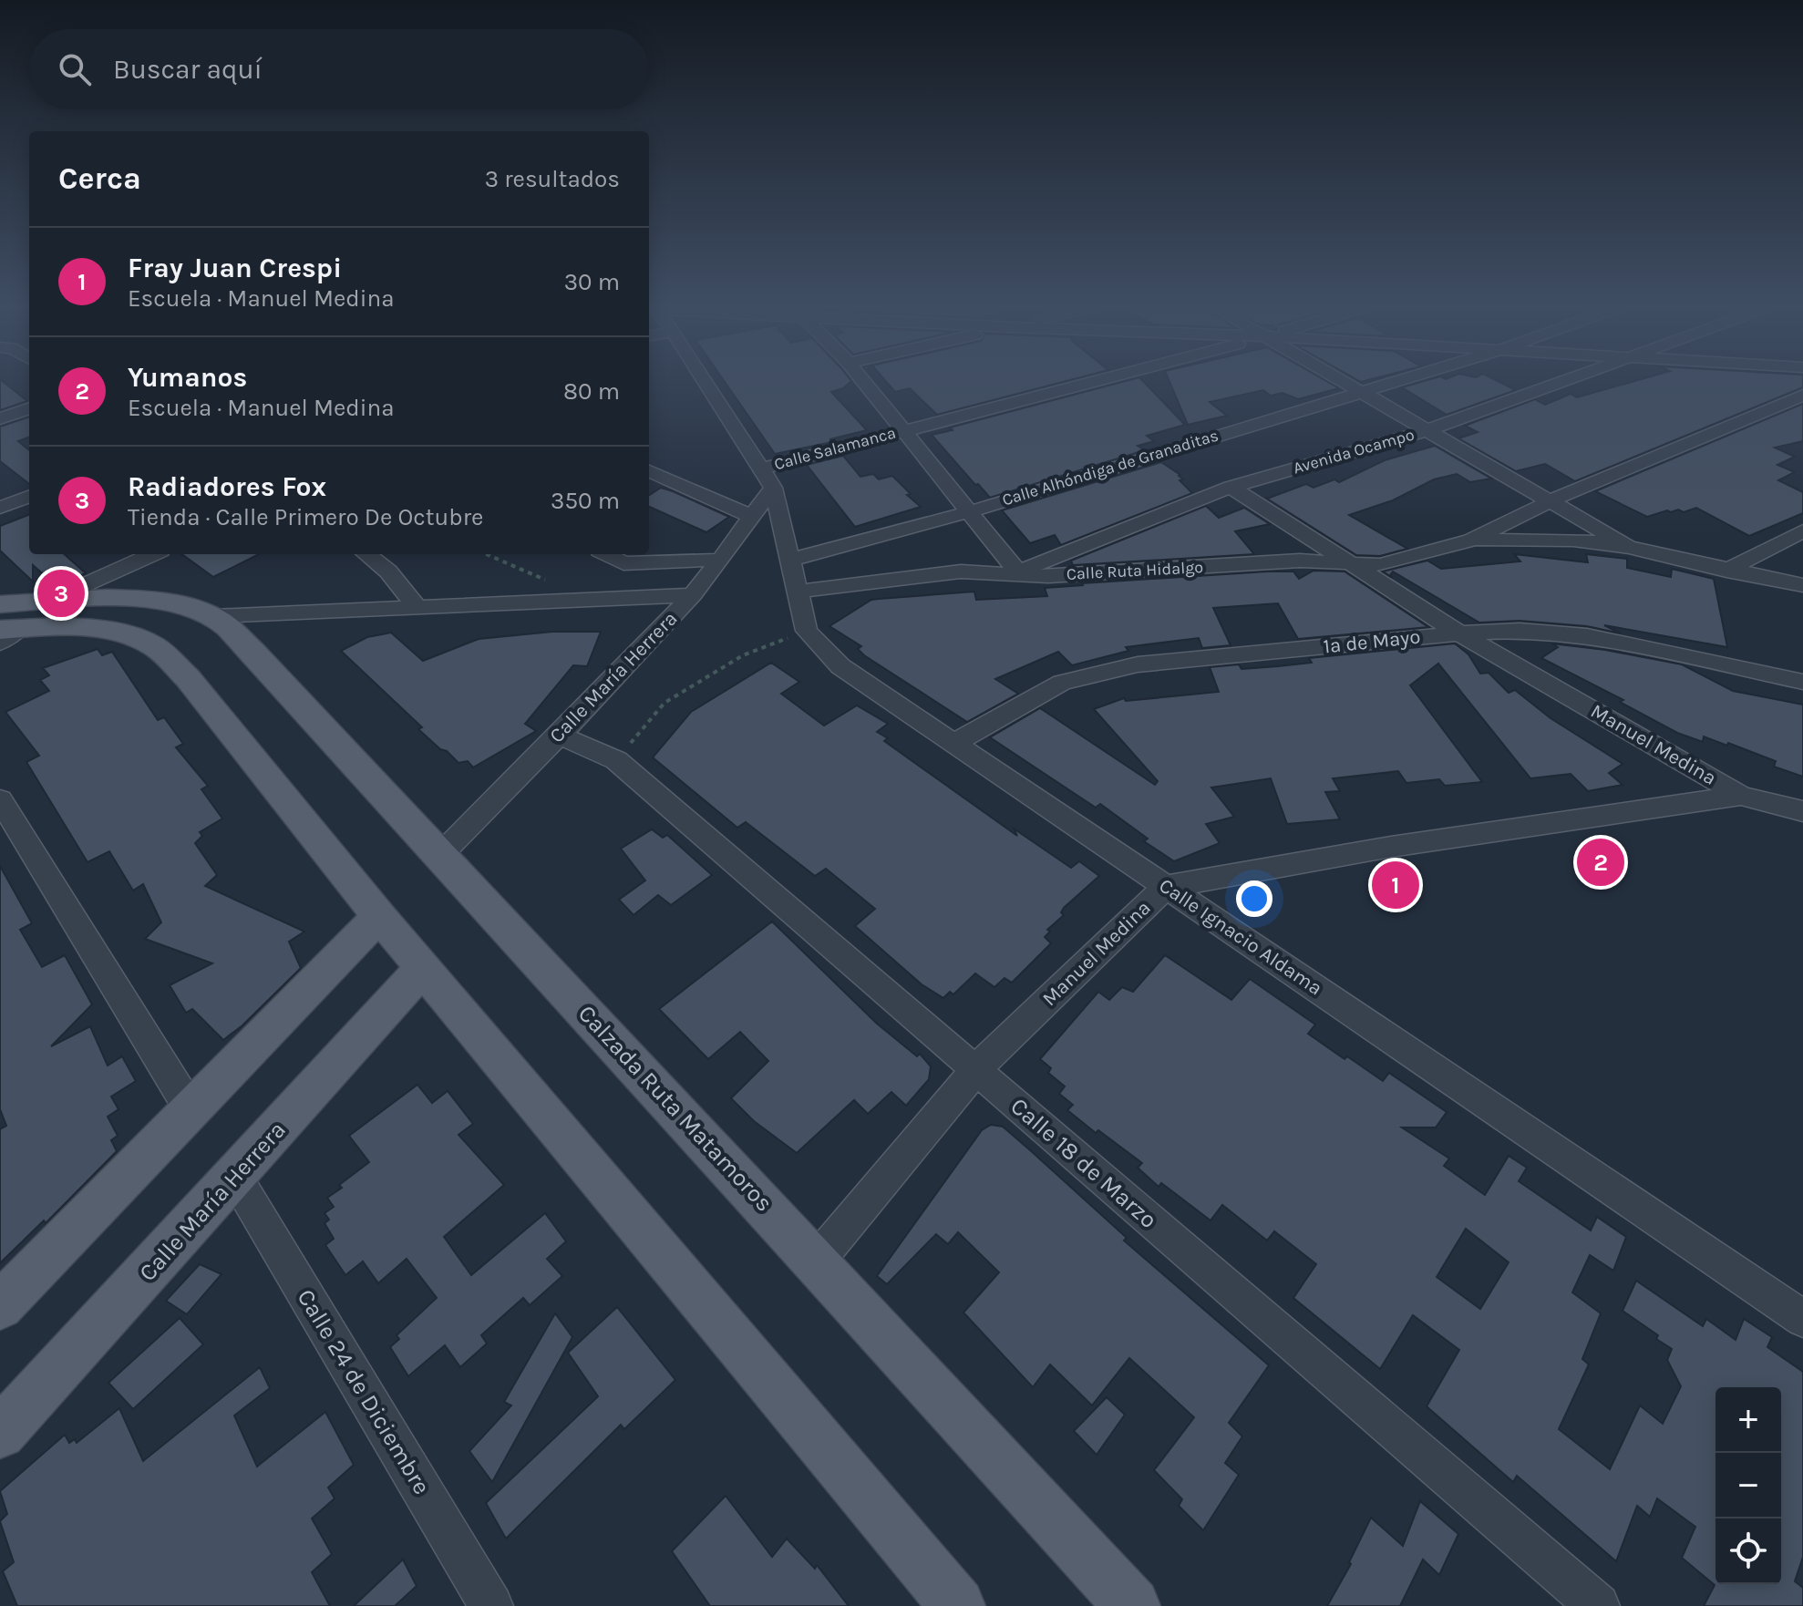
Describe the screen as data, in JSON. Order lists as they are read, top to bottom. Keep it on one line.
{"streets":{"main road":["Calle María Herrera","Calzada Ruta Matamoros"],"street":["Calle Salamanca","Avenida Ocampo","Calle Alhóndiga de Granaditas","Calle Ruta Hidalgo","1a de Mayo","Manuel Medina","Calle Ignacio Aldama","Calle 18 de Marzo","Calle 24 de Diciembre"]},"crossings":[["Calle Salamanca","Calle María Herrera"],["Calle Salamanca","Calle Ignacio Aldama"],["Avenida Ocampo","Calle Ruta Hidalgo"],["Avenida Ocampo","Manuel Medina"],["Calle Alhóndiga de Granaditas","Calle Ignacio Aldama"],["Calle Ruta Hidalgo","Manuel Medina"],["Calle Ruta Hidalgo","Calle Ignacio Aldama"],["1a de Mayo","Manuel Medina"],["1a de Mayo","Calle Ignacio Aldama"],["Calle María Herrera","Calle Ignacio Aldama"],["Calle María Herrera","Calzada Ruta Matamoros"],["Calle María Herrera","Calle 18 de Marzo"],["Calle María Herrera","Calle 24 de Diciembre"],["Manuel Medina","Calle Ignacio Aldama"],["Manuel Medina","Calzada Ruta Matamoros"],["Manuel Medina","Calle 18 de Marzo"]],"page":{"search":"Buscar aquí","heading":["Cerca","3 resultados"],"list":[{"mark":"1","name":"Fray Juan Crespi","note":"Escuela · Manuel Medina","value":"30 m"},{"mark":"2","name":"Yumanos","note":"Escuela · Manuel Medina","value":"80 m"},{"mark":"3","name":"Radiadores Fox","note":"Tienda · Calle Primero De Octubre","value":"350 m"}],"pins":["3","2","1"],"map_buttons":["+","−"]}}
